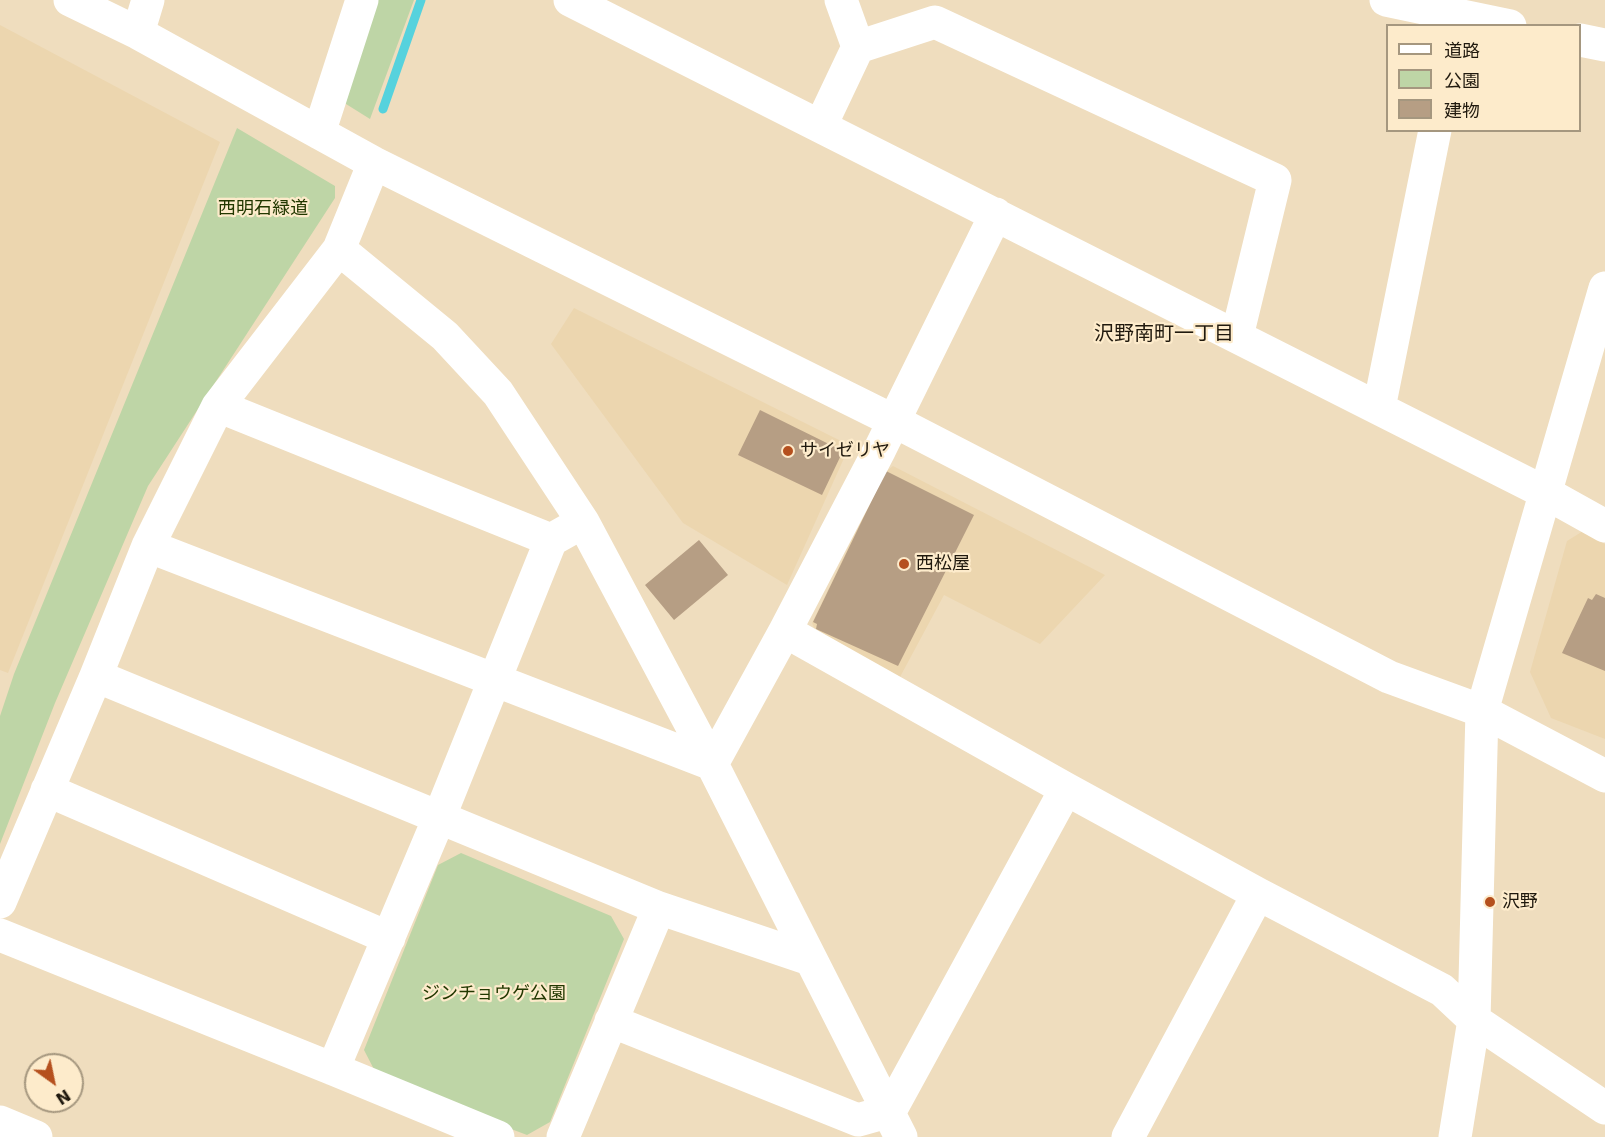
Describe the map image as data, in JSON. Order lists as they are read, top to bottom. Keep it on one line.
{"districts":["沢野南町一丁目"],"parks":["西明石緑道","ジンチョウゲ公園"],"places":["サイゼリヤ","西松屋","沢野"],"legend":["道路","公園","建物"],"north":"bottom right"}
